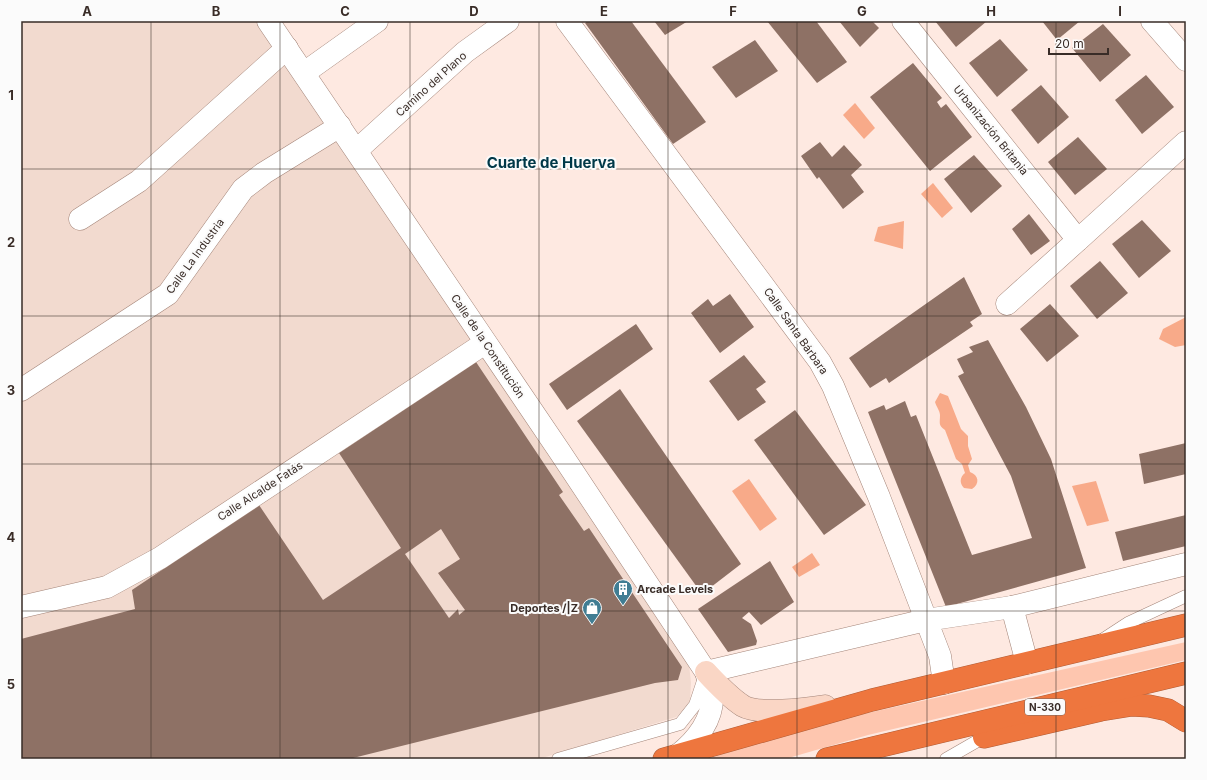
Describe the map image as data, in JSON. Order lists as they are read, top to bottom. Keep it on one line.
{"streets":{"highway":["N-330"],"street":["Camino del Plano","Urbanización Britania","Calle La Industria","Calle Santa Bárbara","Calle de la Constitución","Calle Alcalde Fatás"]},"crossings":[["Camino del Plano","Calle de la Constitución"],["Calle La Industria","Calle de la Constitución"],["Calle de la Constitución","Calle Alcalde Fatás"]],"districts":["Cuarte de Huerva"],"places":{"building":["Arcade Levels"],"shop":["Deportes /|Z"]},"scale_bar":"20 m","grid":{"columns":["A","B","C","D","E","F","G","H","I"],"rows":["1","2","3","4","5"]}}
